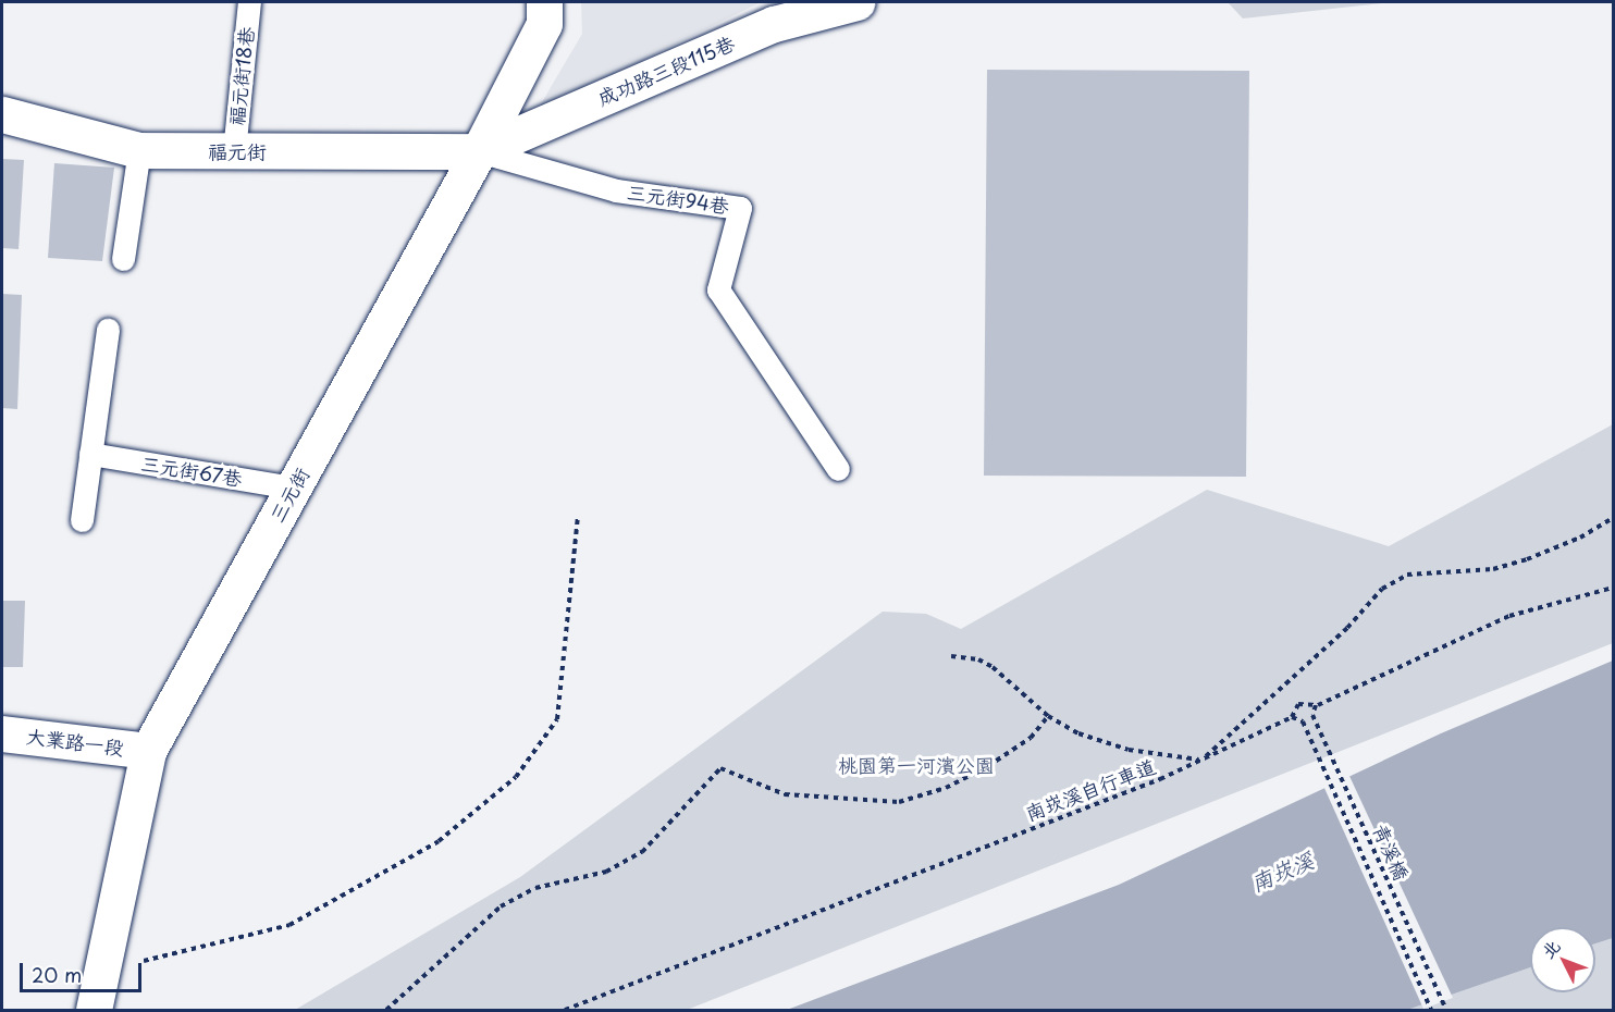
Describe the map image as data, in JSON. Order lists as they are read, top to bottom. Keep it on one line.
{"streets":{"street":["成功路三段115巷","福元街","三元街","大業路一段"],"lane":["福元街18巷","三元街94巷","三元街67巷"],"path":["南崁溪自行車道","青溪橋"]},"crossings":[["成功路三段115巷","福元街"],["成功路三段115巷","三元街94巷"],["成功路三段115巷","三元街"],["福元街18巷","福元街"],["福元街","三元街94巷"],["福元街","三元街"],["三元街94巷","三元街"],["三元街67巷","三元街"],["三元街","大業路一段"],["南崁溪自行車道","青溪橋"]],"water":["南崁溪"],"parks":["桃園第一河濱公園"],"scale_bar":"20 m","north":"top left"}
